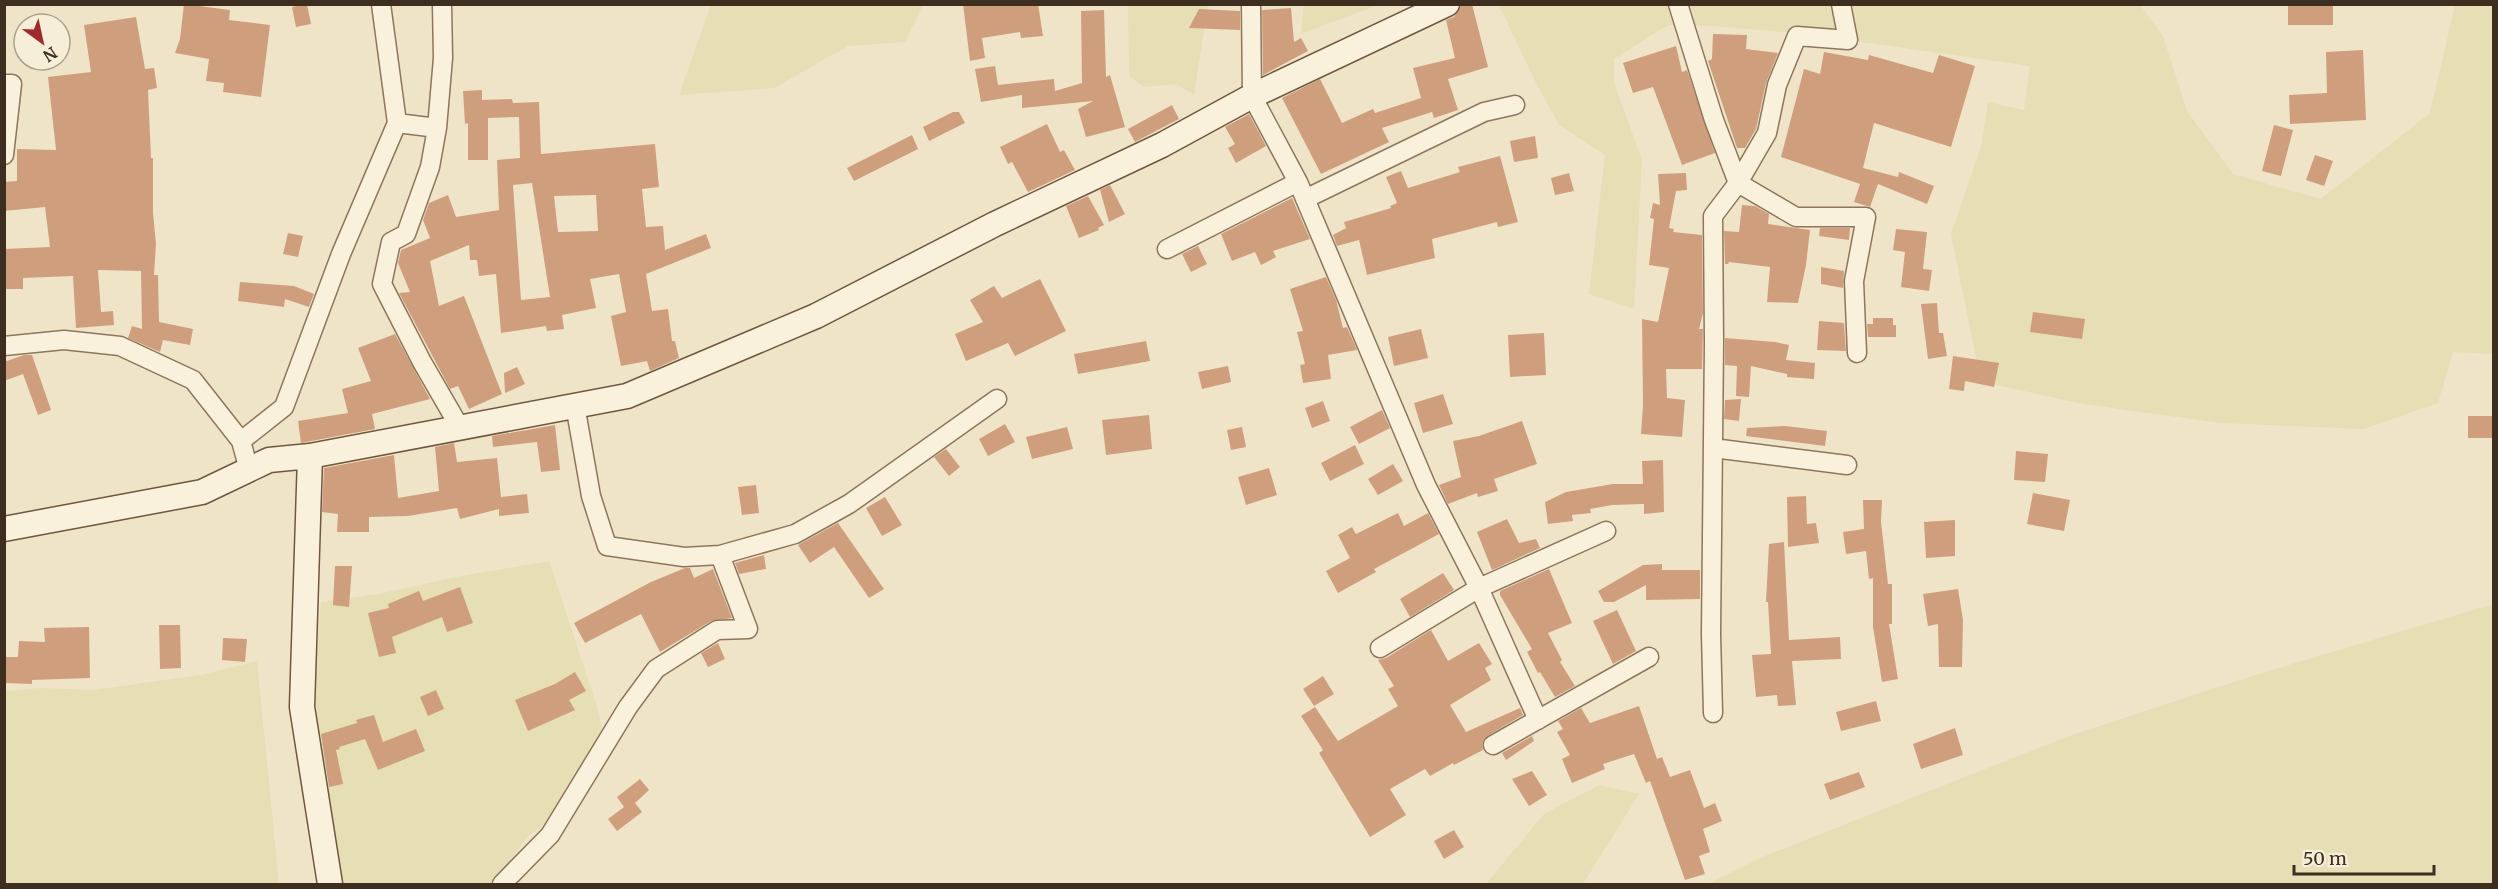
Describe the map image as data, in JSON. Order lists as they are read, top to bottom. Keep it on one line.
{"scale_bar":"50 m","north":"bottom right"}
